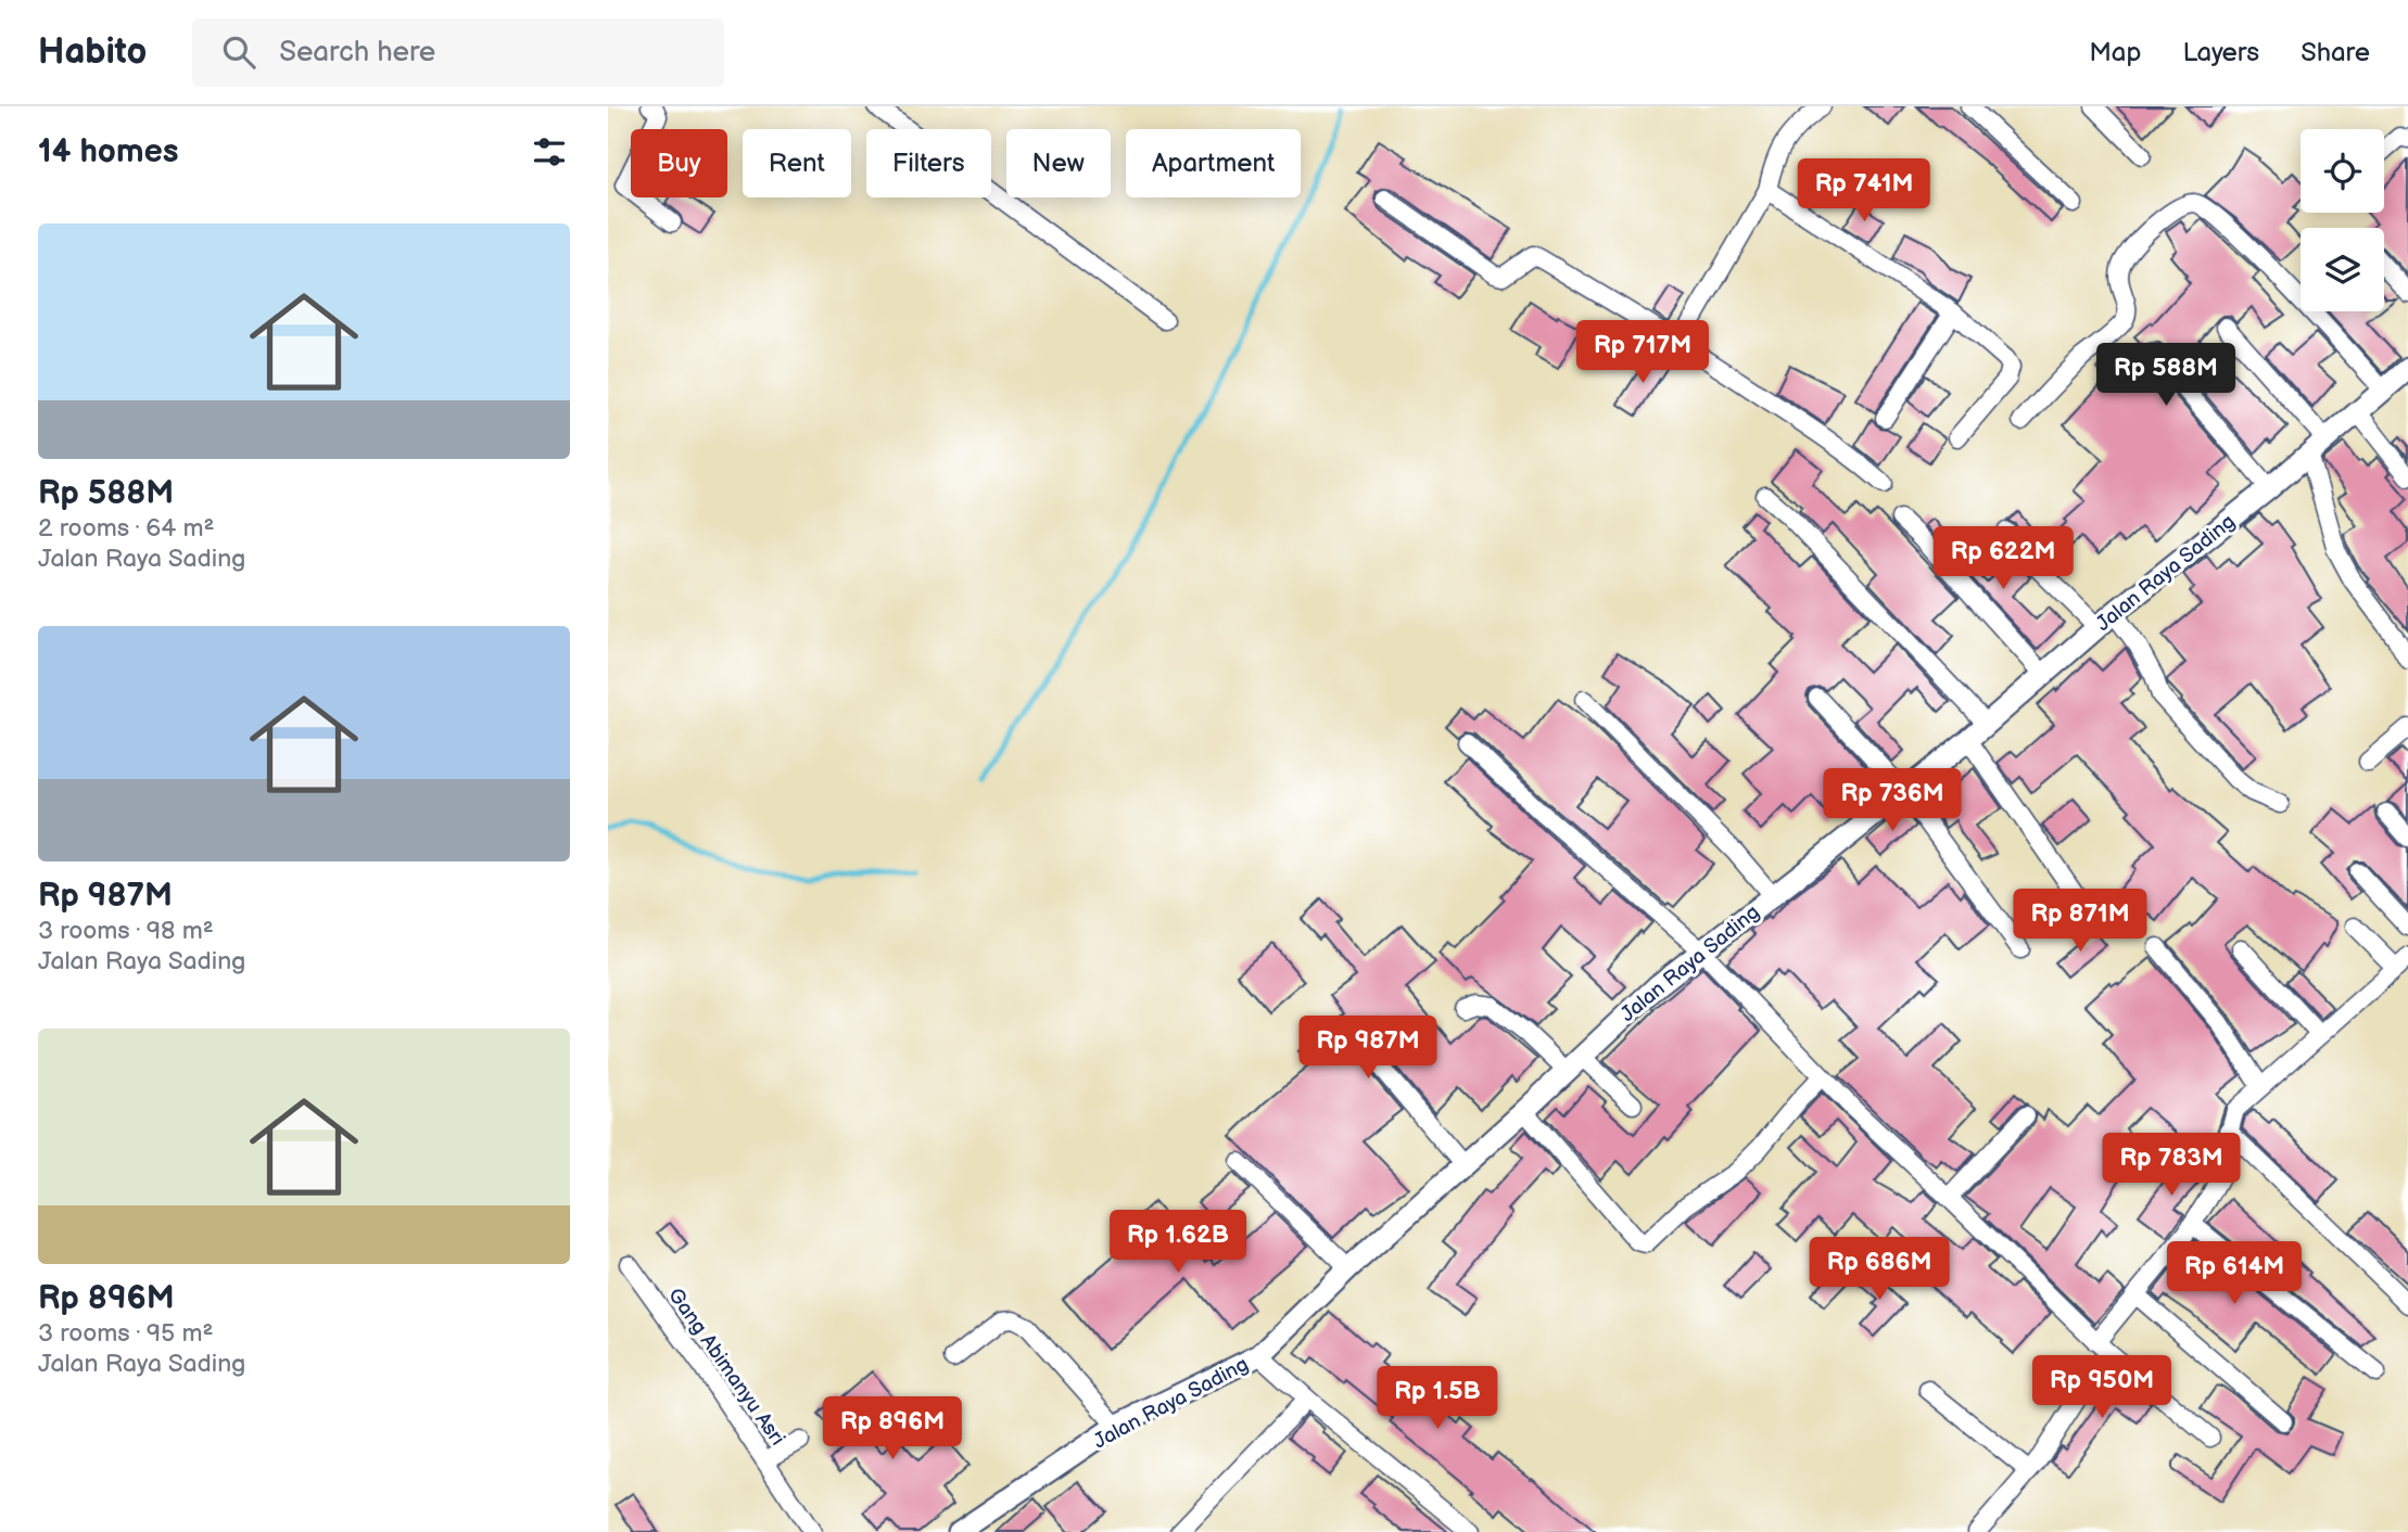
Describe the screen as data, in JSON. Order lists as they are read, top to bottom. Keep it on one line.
{"streets":{"street":["Jalan Raya Sading","Gang Abimanyu Asri"]},"page":{"header":"Habito","search":"Search here","nav":["Map","Layers","Share"],"heading":"14 homes","chip":["Buy","Rent","Filters","New","Apartment"],"price":["Rp 741M","Rp 717M","Rp 588M","Rp 622M","Rp 736M","Rp 871M","Rp 987M","Rp 783M","Rp 1.62B","Rp 686M","Rp 614M","Rp 950M","Rp 1.5B","Rp 896M"],"list":[{"name":"Rp 588M","note":"2 rooms · 64 m² · Jalan Raya Sading"},{"name":"Rp 987M","note":"3 rooms · 98 m² · Jalan Raya Sading"},{"name":"Rp 896M","note":"3 rooms · 95 m² · Jalan Raya Sading"}]}}
